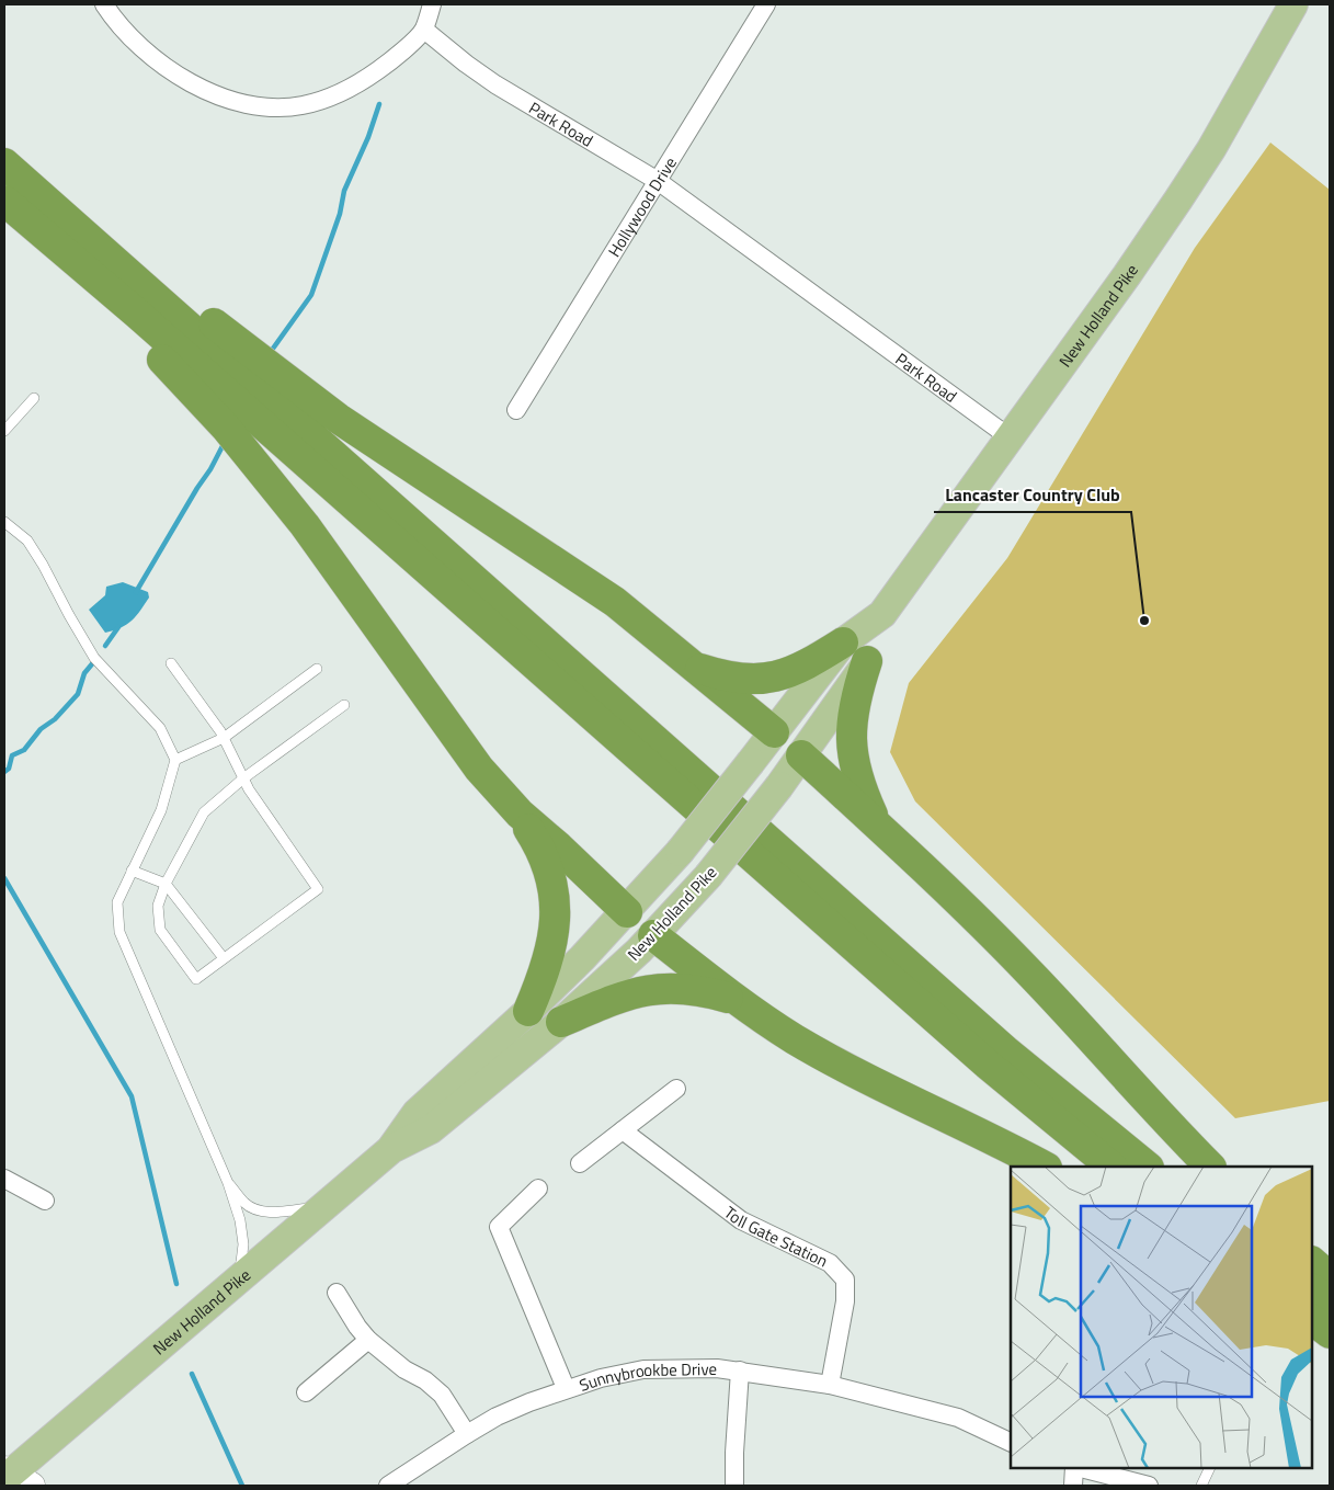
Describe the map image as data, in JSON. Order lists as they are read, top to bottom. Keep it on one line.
{"streets":{"main road":["New Holland Pike"],"street":["Park Road","Hollywood Drive","Toll Gate Station","Sunnybrookbe Drive"]},"crossings":[["Park Road","Hollywood Drive"],["Park Road","New Holland Pike"],["Toll Gate Station","Sunnybrookbe Drive"]],"places":["Lancaster Country Club"]}
